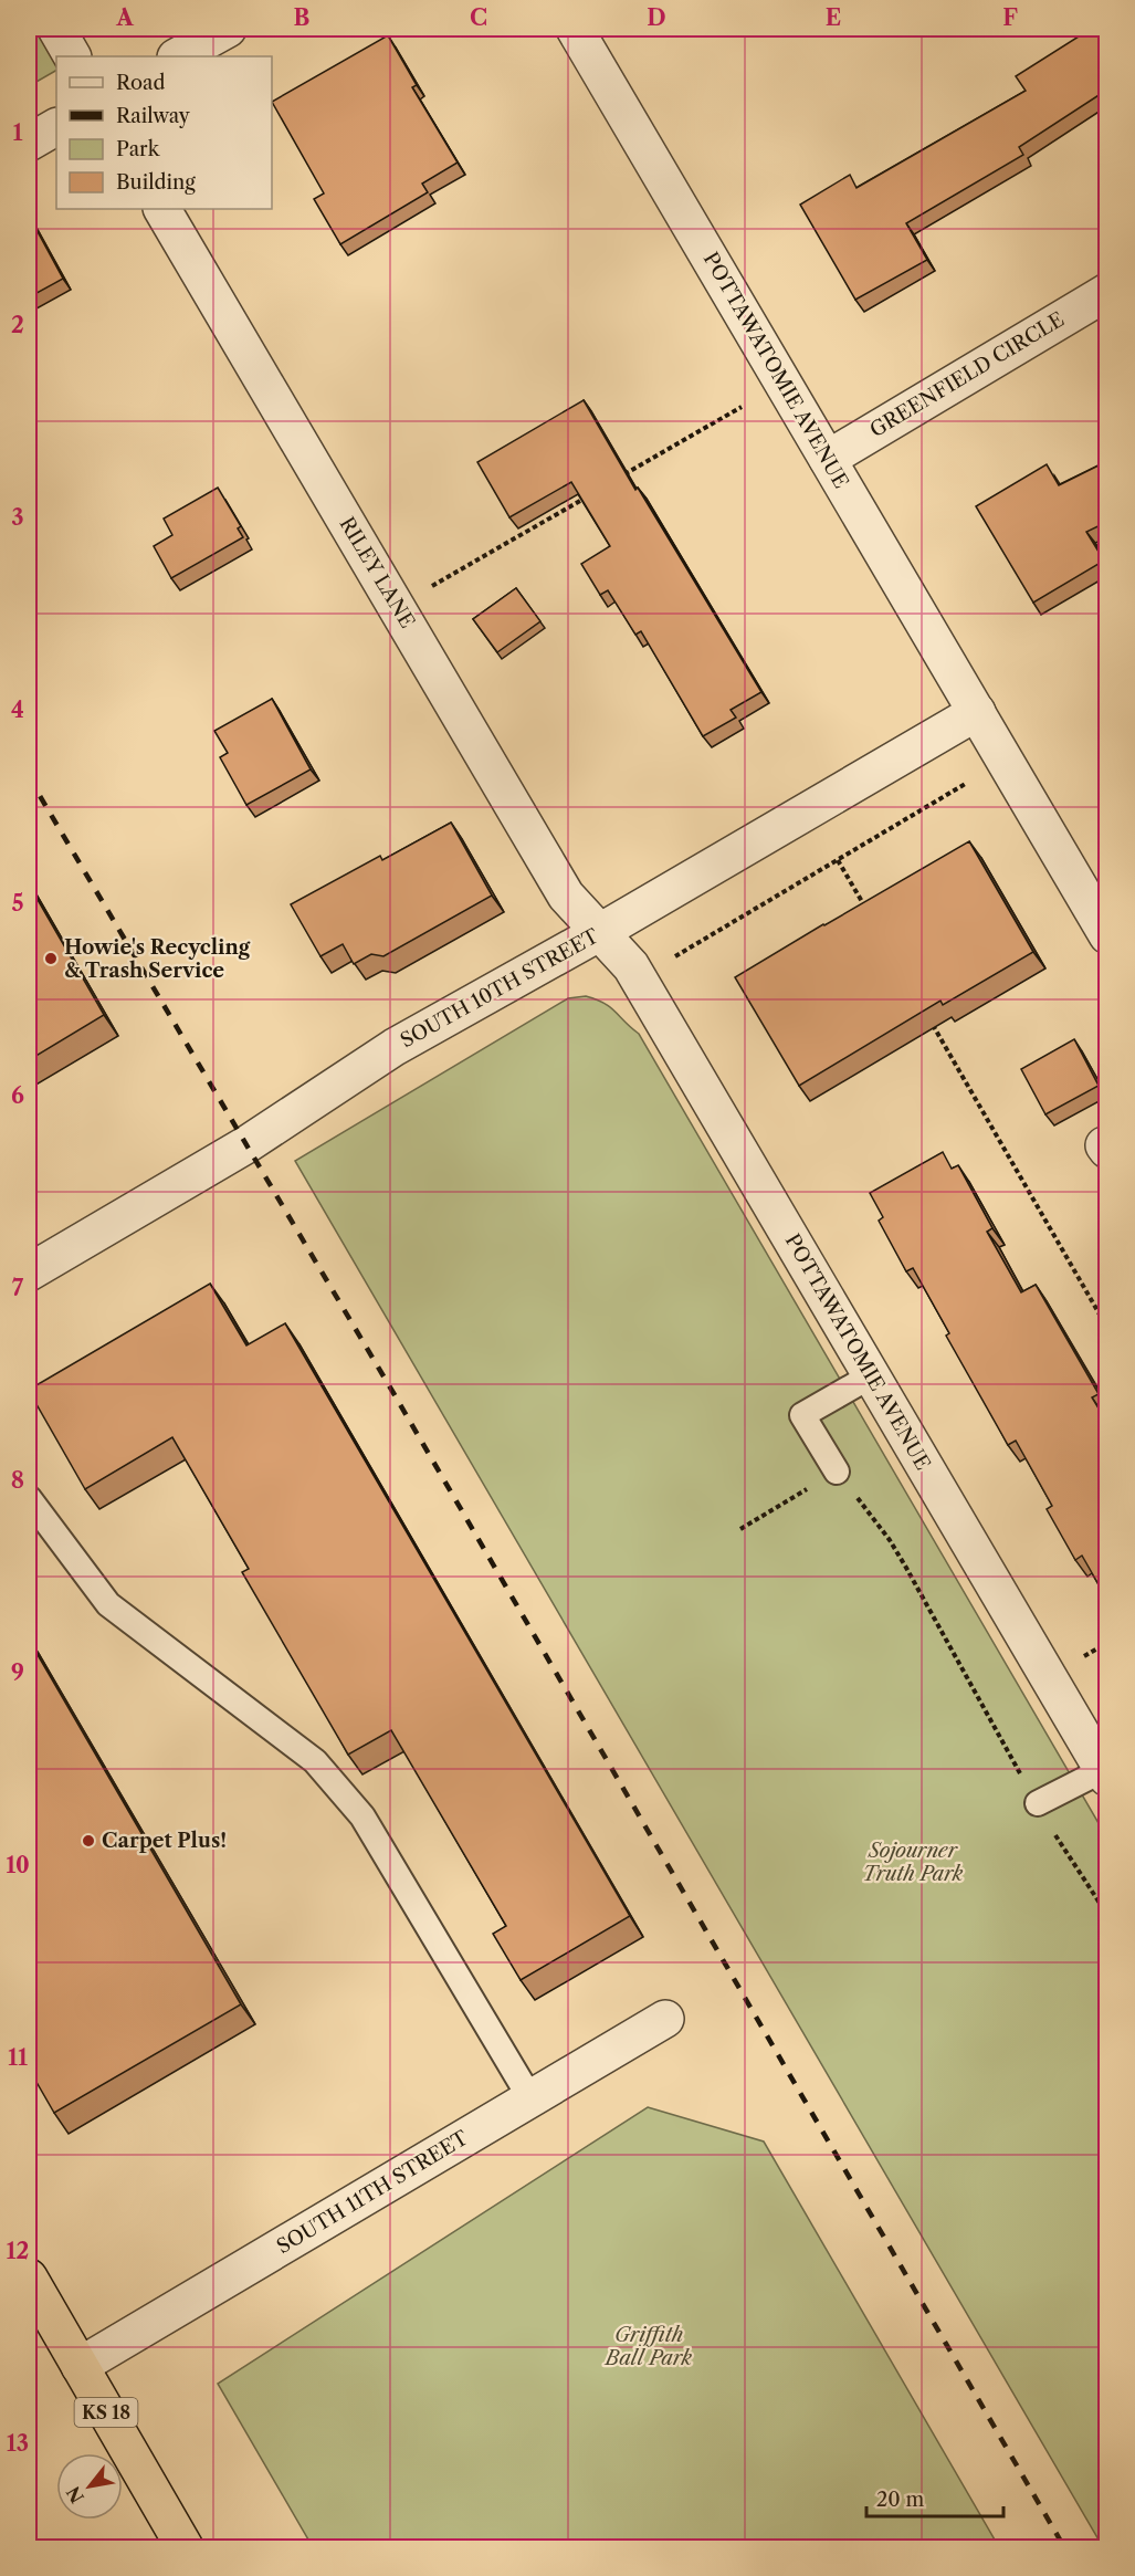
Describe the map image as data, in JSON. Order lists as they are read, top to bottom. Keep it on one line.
{"streets":{"highway":["KS 18"],"street":["POTTAWATOMIE AVENUE","GREENFIELD CIRCLE","RILEY LANE","SOUTH 10TH STREET","SOUTH 11TH STREET"]},"crossings":[["POTTAWATOMIE AVENUE","GREENFIELD CIRCLE"],["POTTAWATOMIE AVENUE","RILEY LANE"],["POTTAWATOMIE AVENUE","SOUTH 10TH STREET"],["RILEY LANE","SOUTH 10TH STREET"],["SOUTH 11TH STREET","KS 18"]],"parks":["Sojourner Truth Park","Griffith Ball Park"],"places":["Howie's Recycling & Trash Service","Carpet Plus!"],"legend":["Road","Railway","Park","Building"],"scale_bar":"20 m","north":"bottom left","grid":{"columns":["A","B","C","D","E","F"],"rows":["1","2","3","4","5","6","7","8","9","10","11","12","13"]}}
